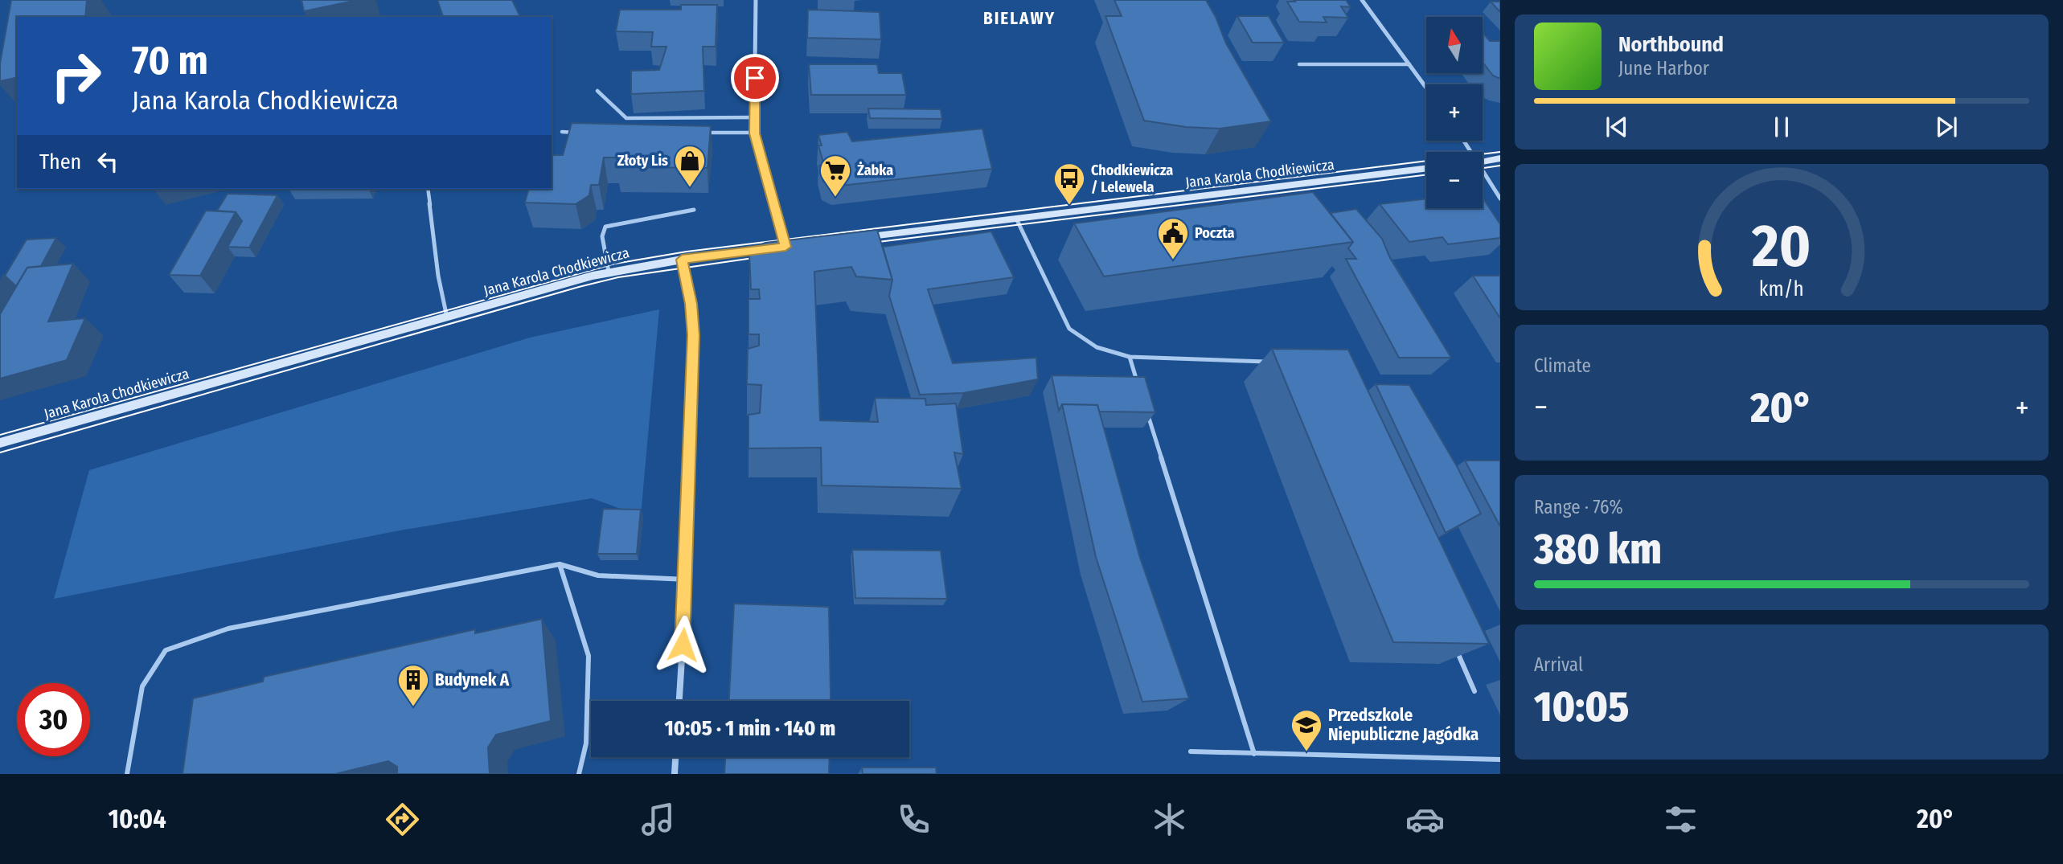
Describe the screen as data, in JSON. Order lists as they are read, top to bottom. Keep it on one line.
{"streets":{"street":["Jana Karola Chodkiewicza"]},"districts":["BIELAWY"],"places":{"shop":["Złoty Lis"],"supermarket":["Żabka"],"bus stop":["Chodkiewicza / Lelewela"],"public building":["Poczta"],"building":["Budynek A"],"school or university":["Przedszkole Niepubliczne Jagódka"]},"north":"top","page":{"map_buttons":["+","−"],"turn":["70 m","Jana Karola Chodkiewicza"],"song":["Northbound","June Harbor"],"then":"Then","tile":["Climate",["Range · 76%","380 km"],["Arrival","10:05"]],"heat":["−","20°","+"],"limit":"30","trip":"10:05 · 1 min · 140 m","tabs":["10:04","20°"],"gauge":["20","km/h"]}}
